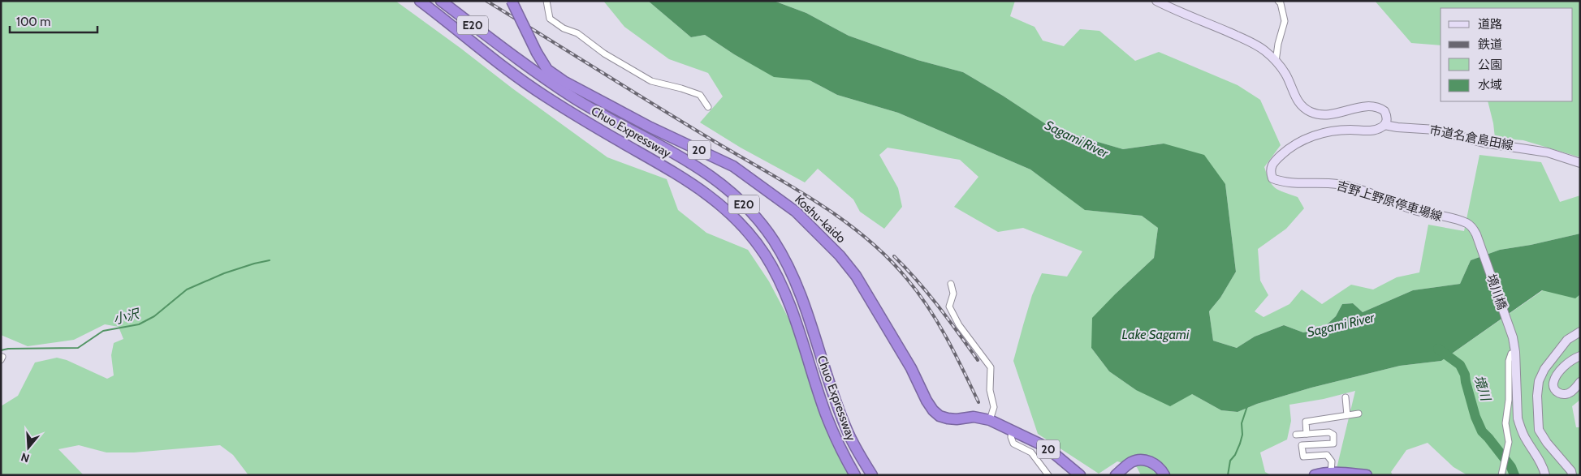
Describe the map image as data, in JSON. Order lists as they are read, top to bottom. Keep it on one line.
{"streets":{"highway":["E20","Chuo Expressway","20","Koshu-kaido"],"main road":["市道名倉島田線","吉野上野原停車場線","境川橋"]},"crossings":[["市道名倉島田線","吉野上野原停車場線"],["吉野上野原停車場線","境川橋"]],"water":["Sagami River","小沢","Lake Sagami","境川"],"legend":["道路","鉄道","公園","水域"],"scale_bar":"100 m","north":"bottom"}
